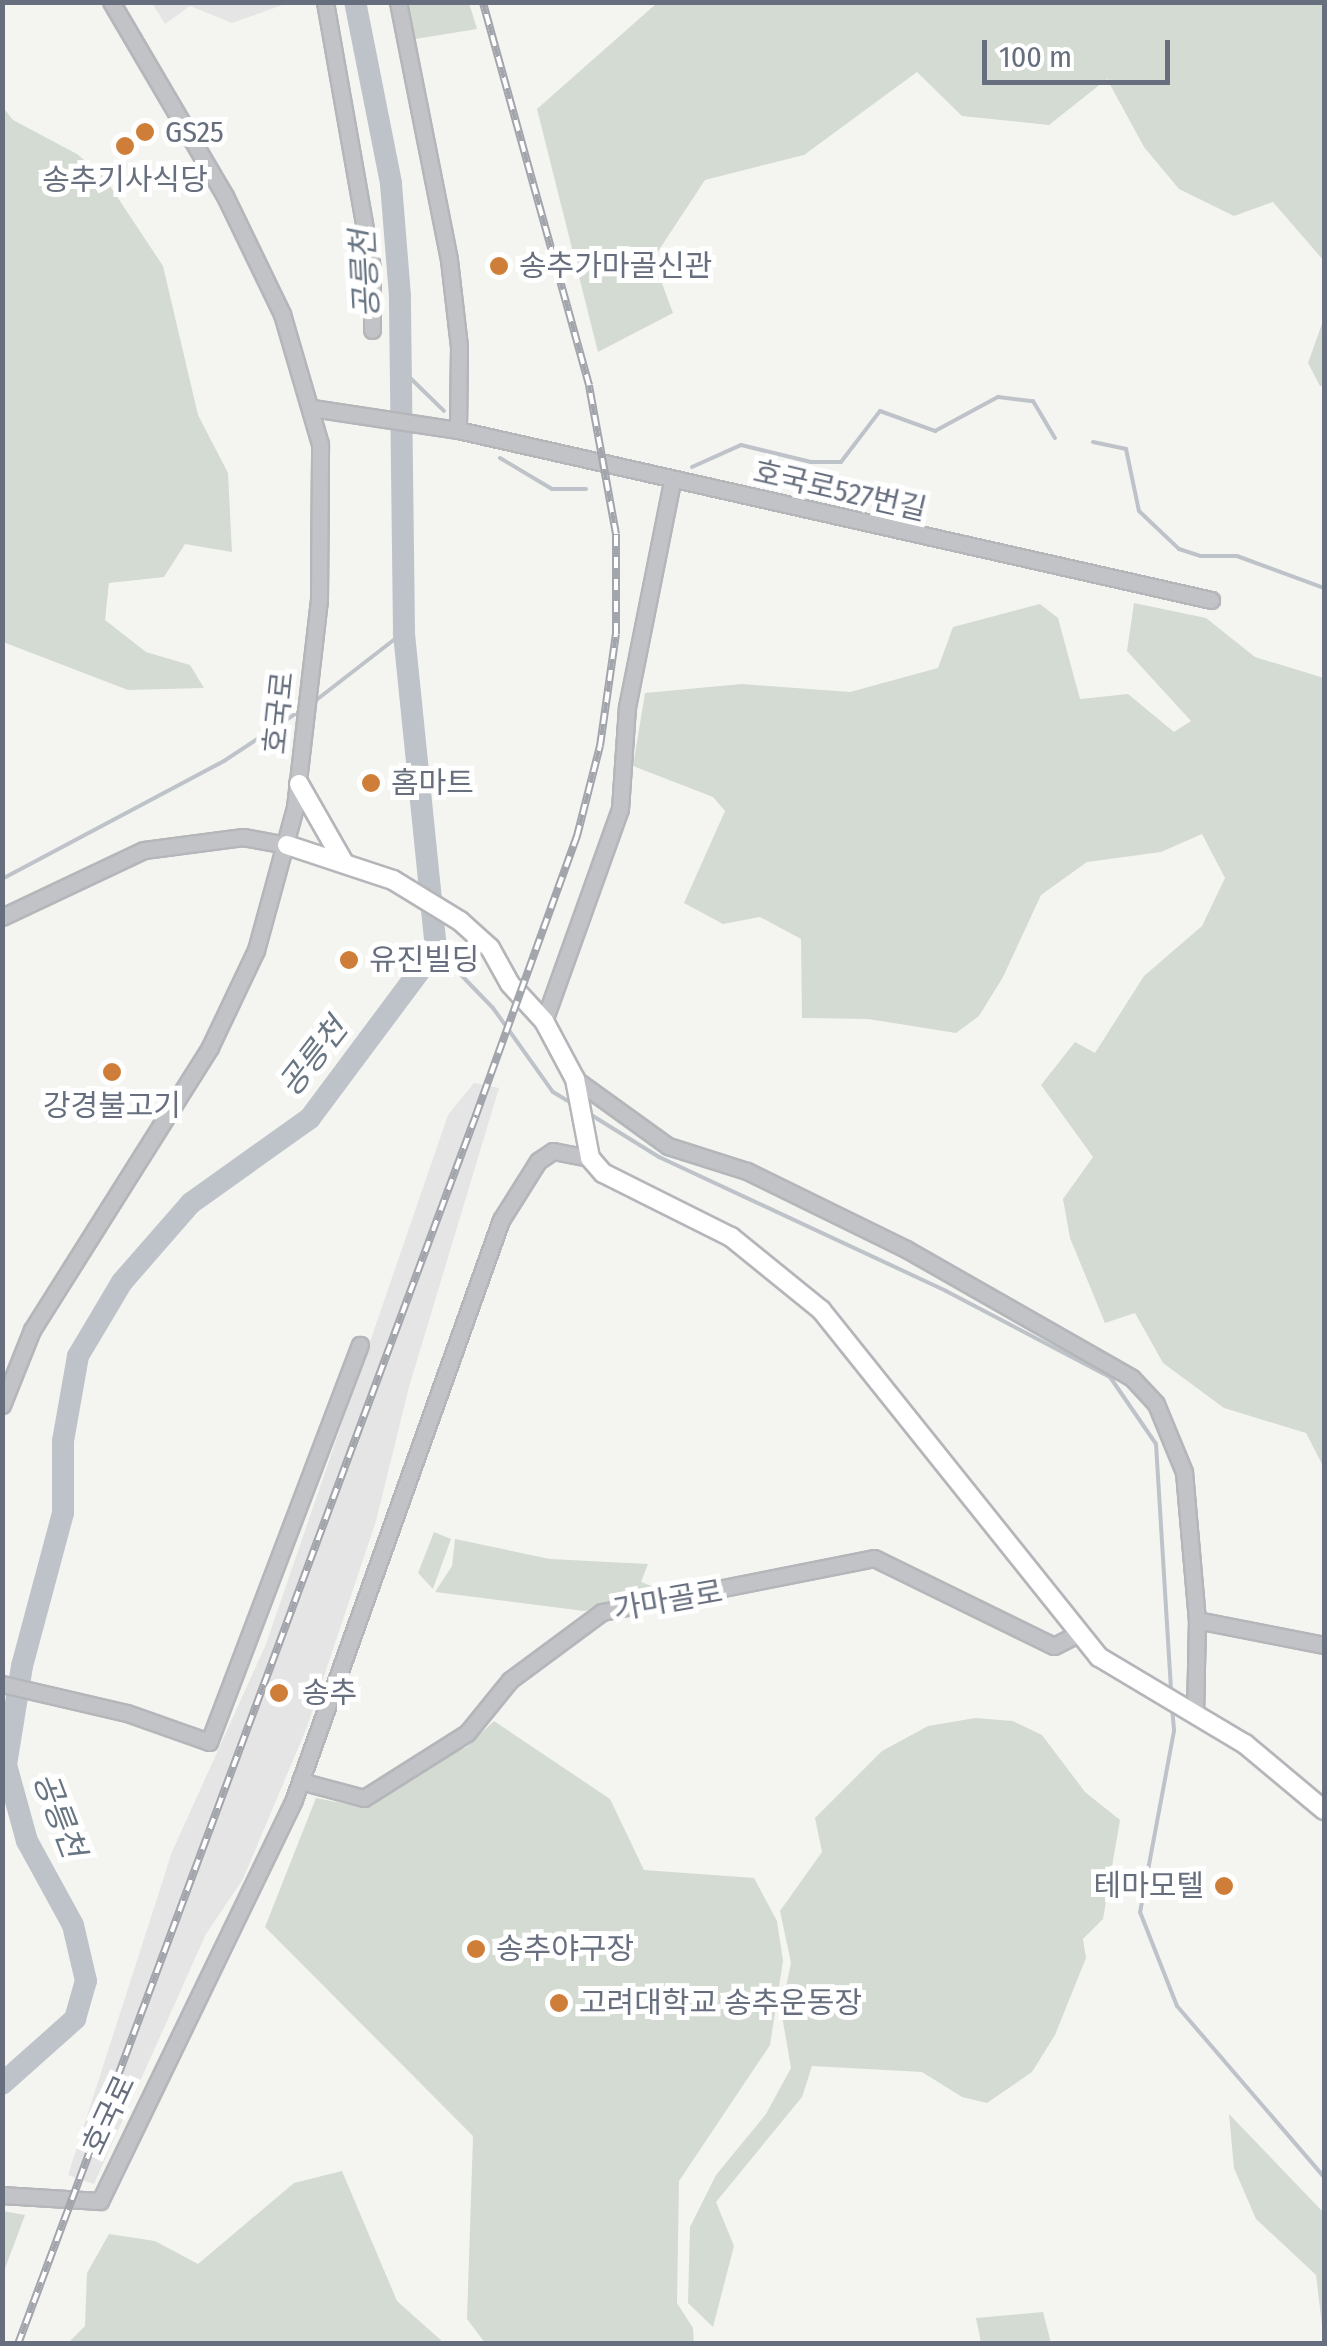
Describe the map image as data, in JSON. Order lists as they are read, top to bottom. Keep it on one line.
{"streets":{"street":["호국로527번길","호국로","가마골로"]},"crossings":[["호국로527번길","호국로"],["호국로","가마골로"]],"water":["공릉천"],"places":["GS25","송추기사식당","송추가마골신관","홈마트","유진빌딩","강경불고기","송추","테마모텔","송추야구장","고려대학교 송추운동장"],"scale_bar":"100 m"}
